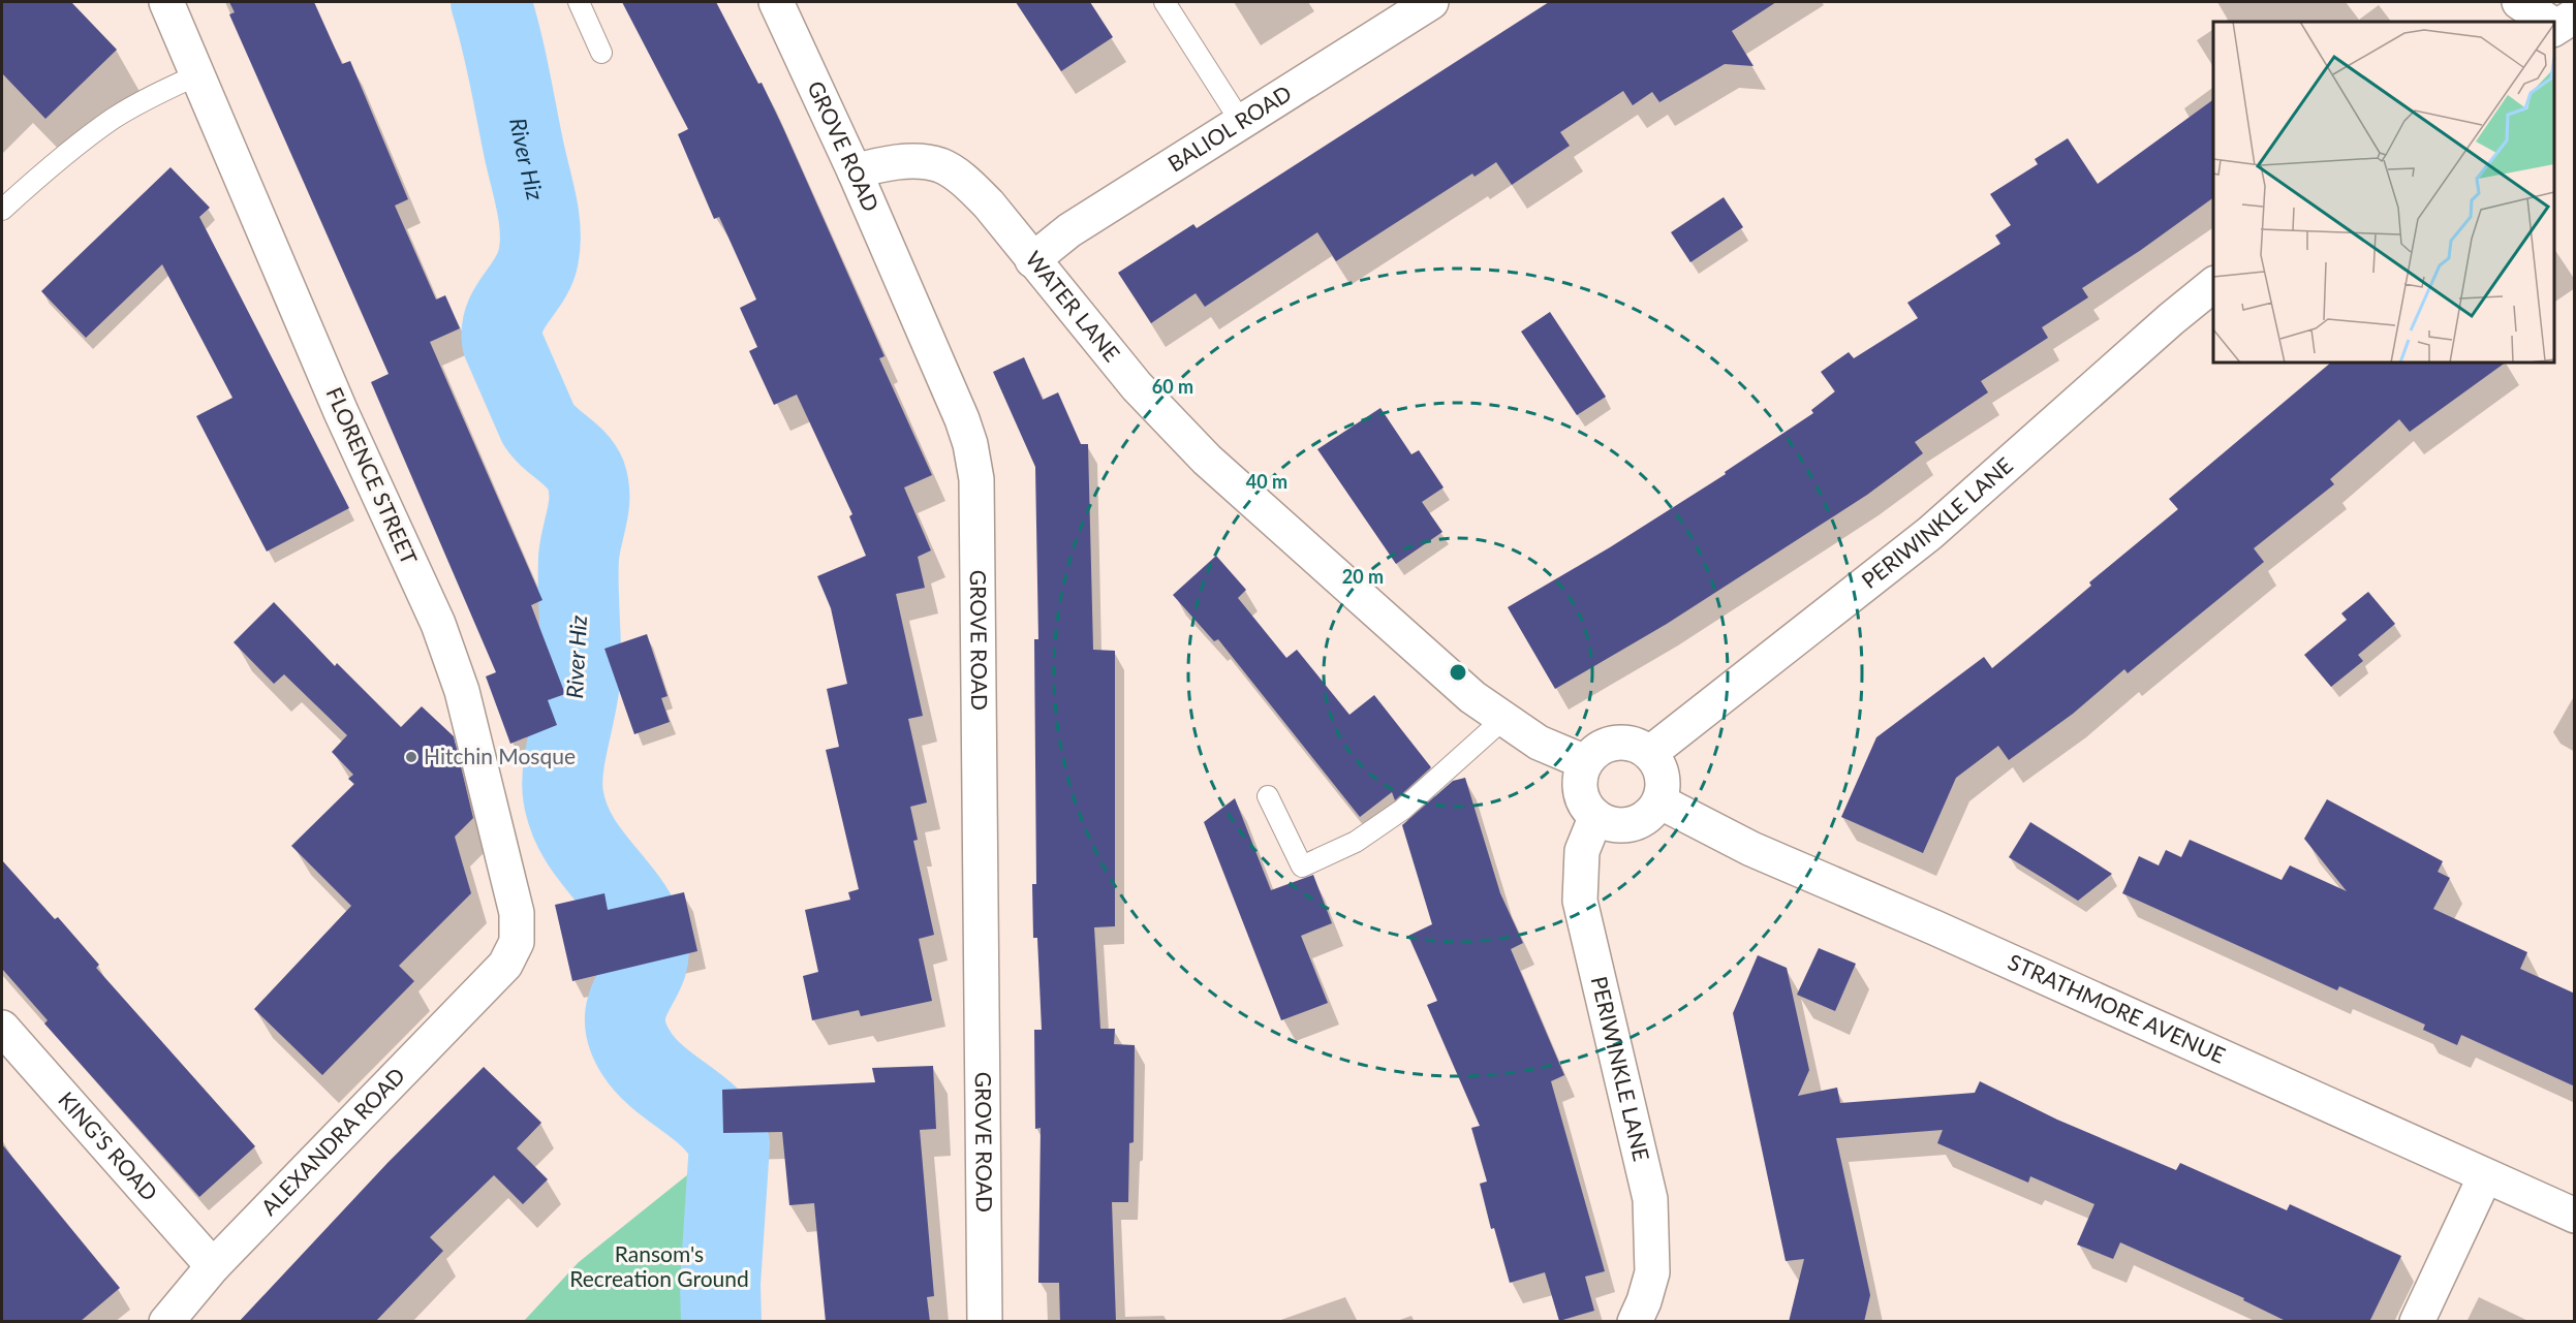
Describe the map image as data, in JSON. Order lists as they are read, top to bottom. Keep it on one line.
{"streets":{"street":["BALIOL ROAD","GROVE ROAD","WATER LANE","FLORENCE STREET","PERIWINKLE LANE","STRATHMORE AVENUE","ALEXANDRA ROAD","KING'S ROAD"]},"crossings":[["BALIOL ROAD","WATER LANE"],["GROVE ROAD","WATER LANE"],["WATER LANE","PERIWINKLE LANE"],["WATER LANE","STRATHMORE AVENUE"],["FLORENCE STREET","ALEXANDRA ROAD"],["PERIWINKLE LANE","STRATHMORE AVENUE"],["ALEXANDRA ROAD","KING'S ROAD"]],"water":["River Hiz"],"parks":["Ransom's Recreation Ground"],"places":["Hitchin Mosque"],"rings":["60 m","40 m","20 m"]}
